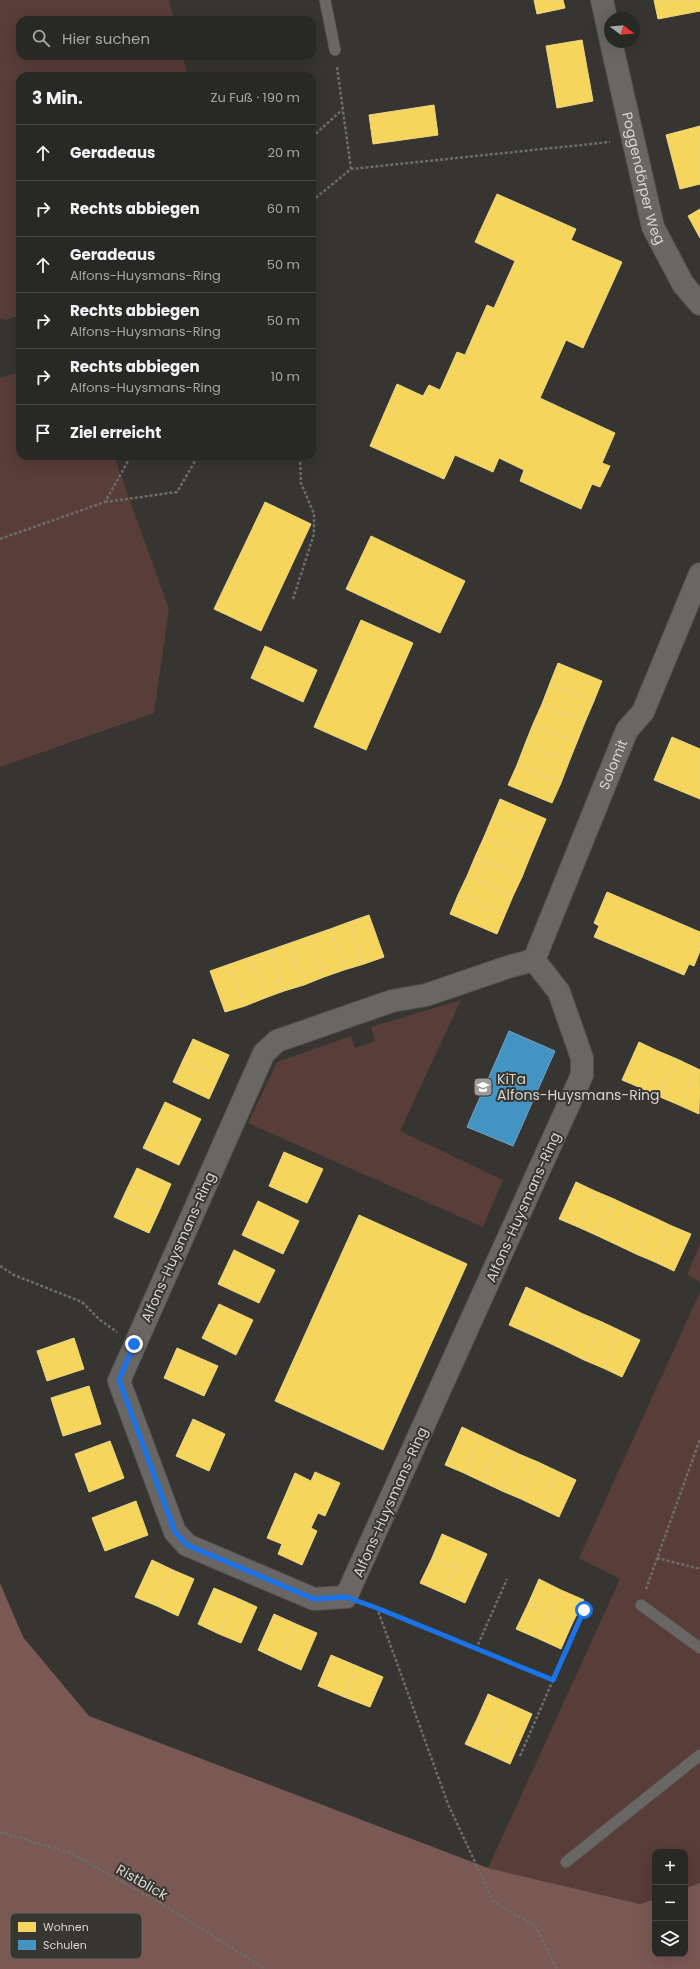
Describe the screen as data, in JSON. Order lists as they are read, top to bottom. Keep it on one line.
{"streets":{"street":["Poggendörper Weg","Solomit","Alfons-Huysmans-Ring"],"path":["Ristblick"]},"crossings":[["Solomit","Alfons-Huysmans-Ring"]],"places":{"school or university":["KiTa Alfons-Huysmans-Ring"]},"legend":["Wohnen","Schulen"],"north":"right","page":{"search":"Hier suchen","heading":["3 Min.","Zu Fuß · 190 m"],"list":[["Geradeaus","20 m"],["Rechts abbiegen","60 m"],["Geradeaus","Alfons-Huysmans-Ring","50 m"],["Rechts abbiegen","Alfons-Huysmans-Ring","50 m"],["Rechts abbiegen","Alfons-Huysmans-Ring","10 m"],"Ziel erreicht"],"map_buttons":["+","−"]}}
